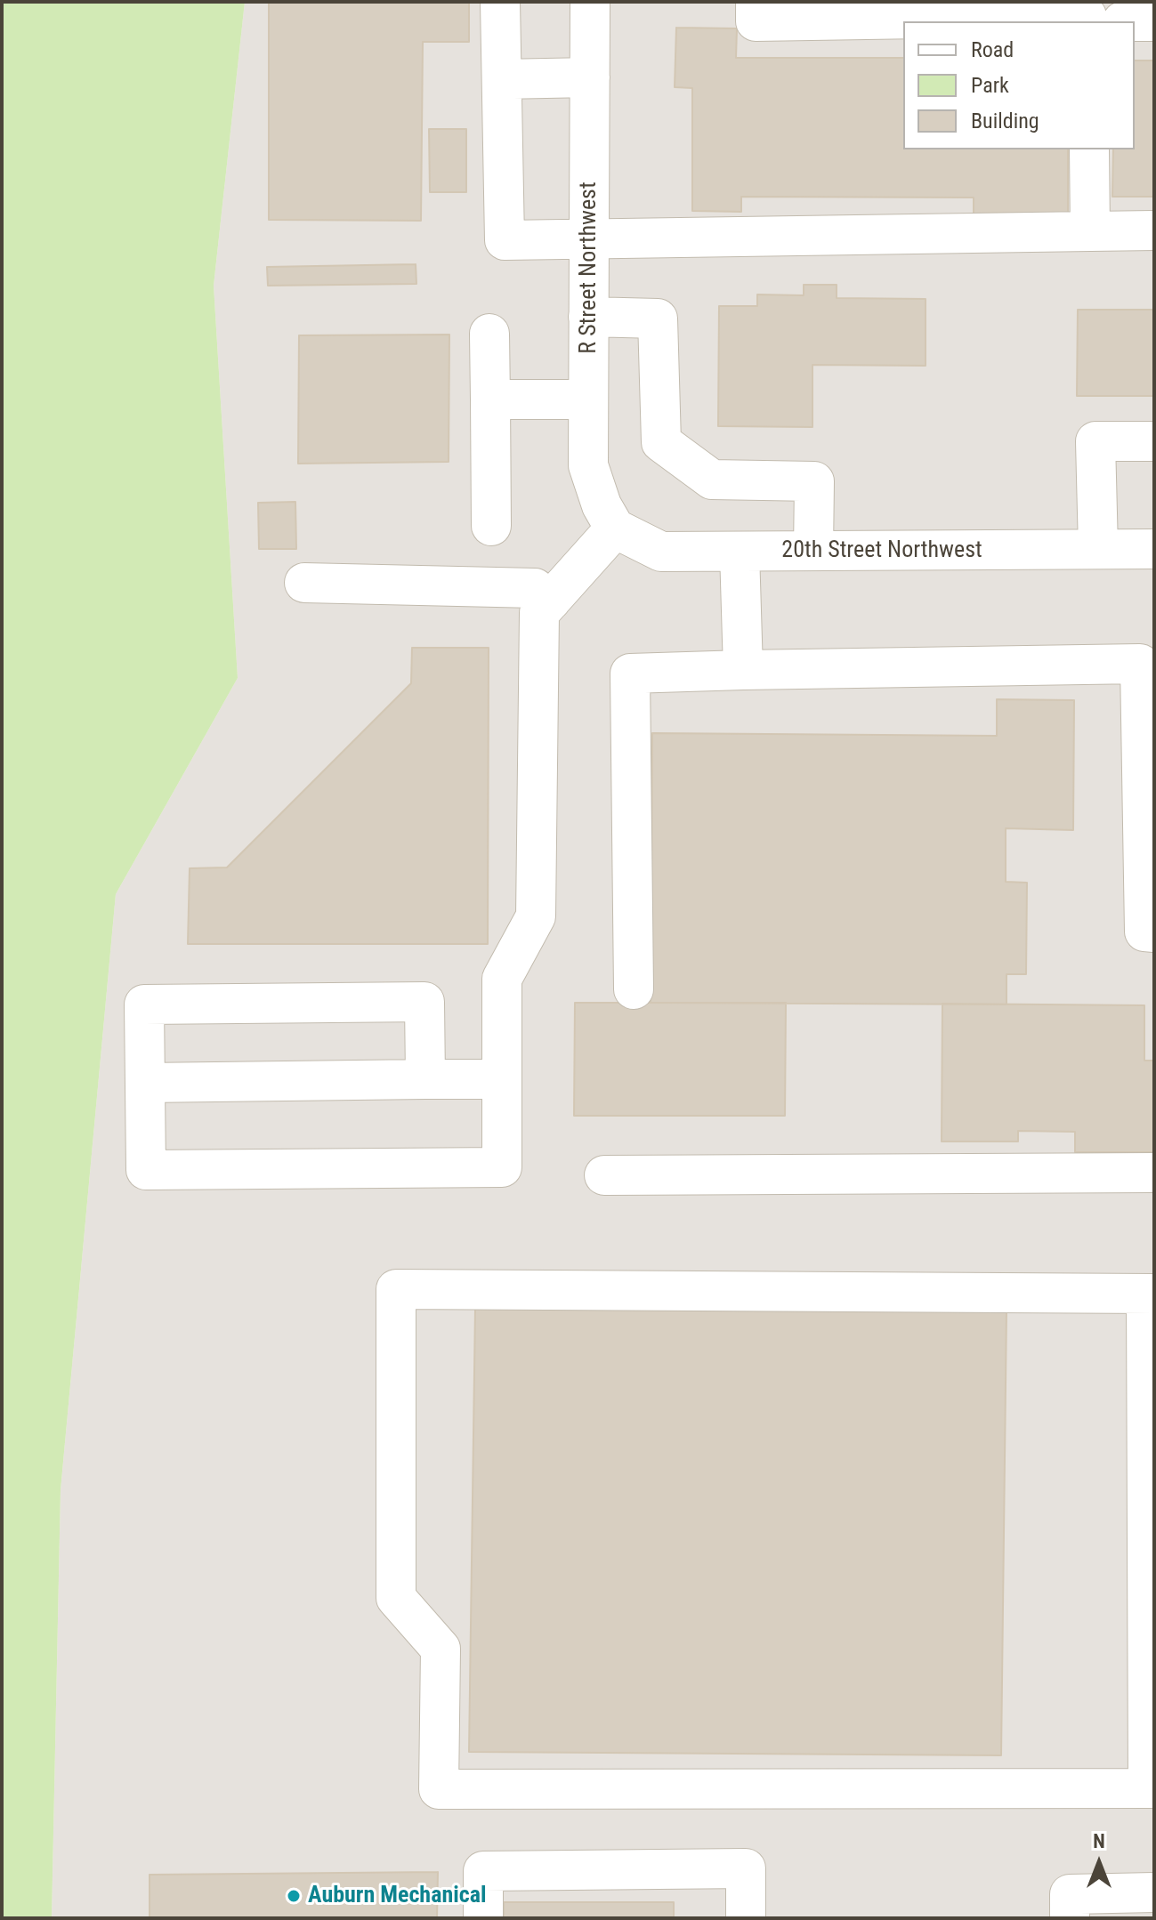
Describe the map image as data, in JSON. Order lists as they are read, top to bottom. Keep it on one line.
{"streets":{"street":["R Street Northwest","20th Street Northwest"]},"crossings":[["R Street Northwest","20th Street Northwest"]],"places":["Auburn Mechanical"],"legend":["Road","Park","Building"],"north":"top"}
